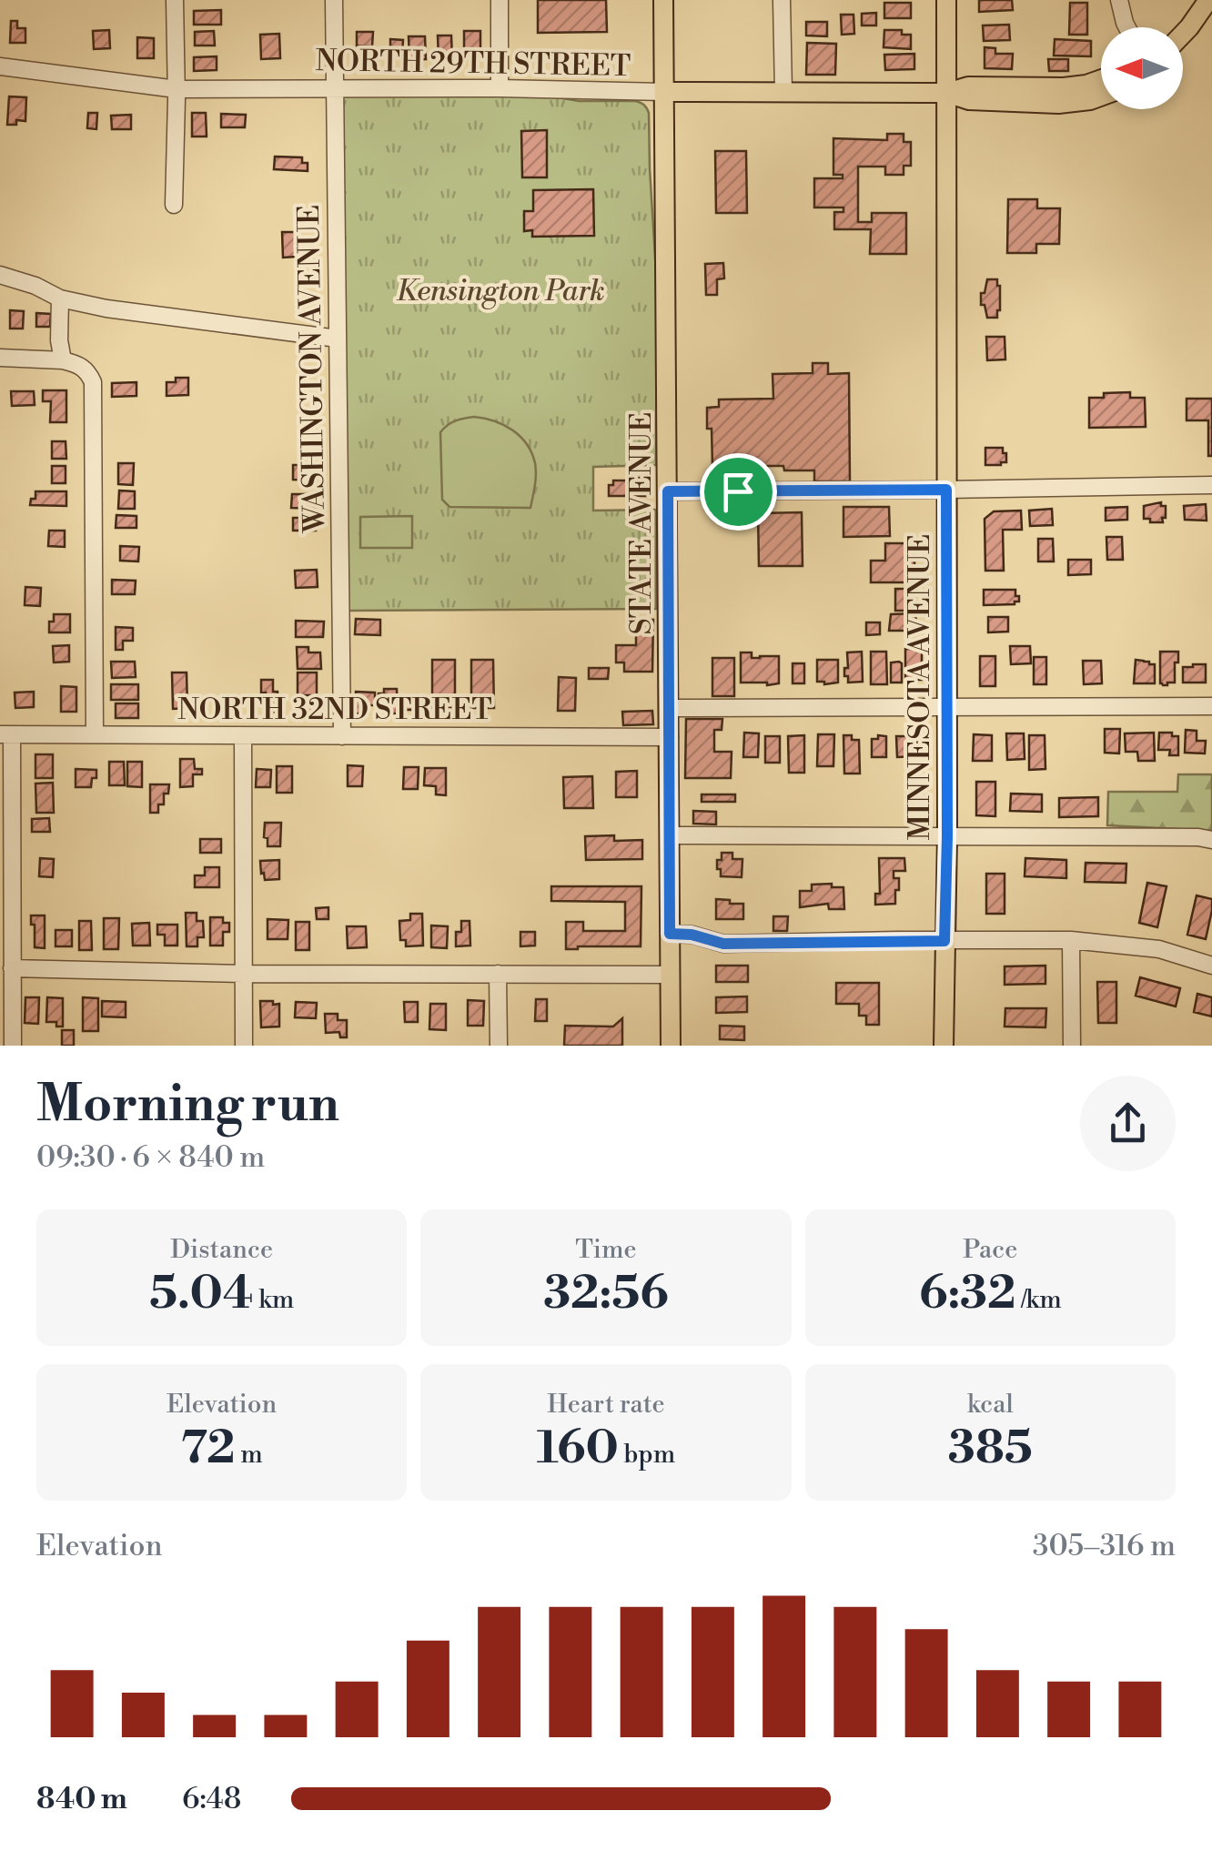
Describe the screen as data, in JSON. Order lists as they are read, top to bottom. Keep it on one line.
{"streets":{"main road":["NORTH 29TH STREET","STATE AVENUE","MINNESOTA AVENUE"],"street":["WASHINGTON AVENUE","NORTH 32ND STREET"]},"crossings":[["NORTH 29TH STREET","WASHINGTON AVENUE"],["NORTH 29TH STREET","STATE AVENUE"],["NORTH 29TH STREET","MINNESOTA AVENUE"],["WASHINGTON AVENUE","NORTH 32ND STREET"],["STATE AVENUE","NORTH 32ND STREET"]],"parks":["Kensington Park"],"north":"left","page":{"heading":["Morning run","09:30 · 6 × 840 m"],"stats":[["Distance","5.04 km"],["Time","32:56"],["Pace","6:32 /km"],["Elevation","72 m"],["Heart rate","160 bpm"],["kcal","385"]],"chart":["Elevation","305–316 m"],"list":[{"name":"840 m","note":"6:48"}]}}
